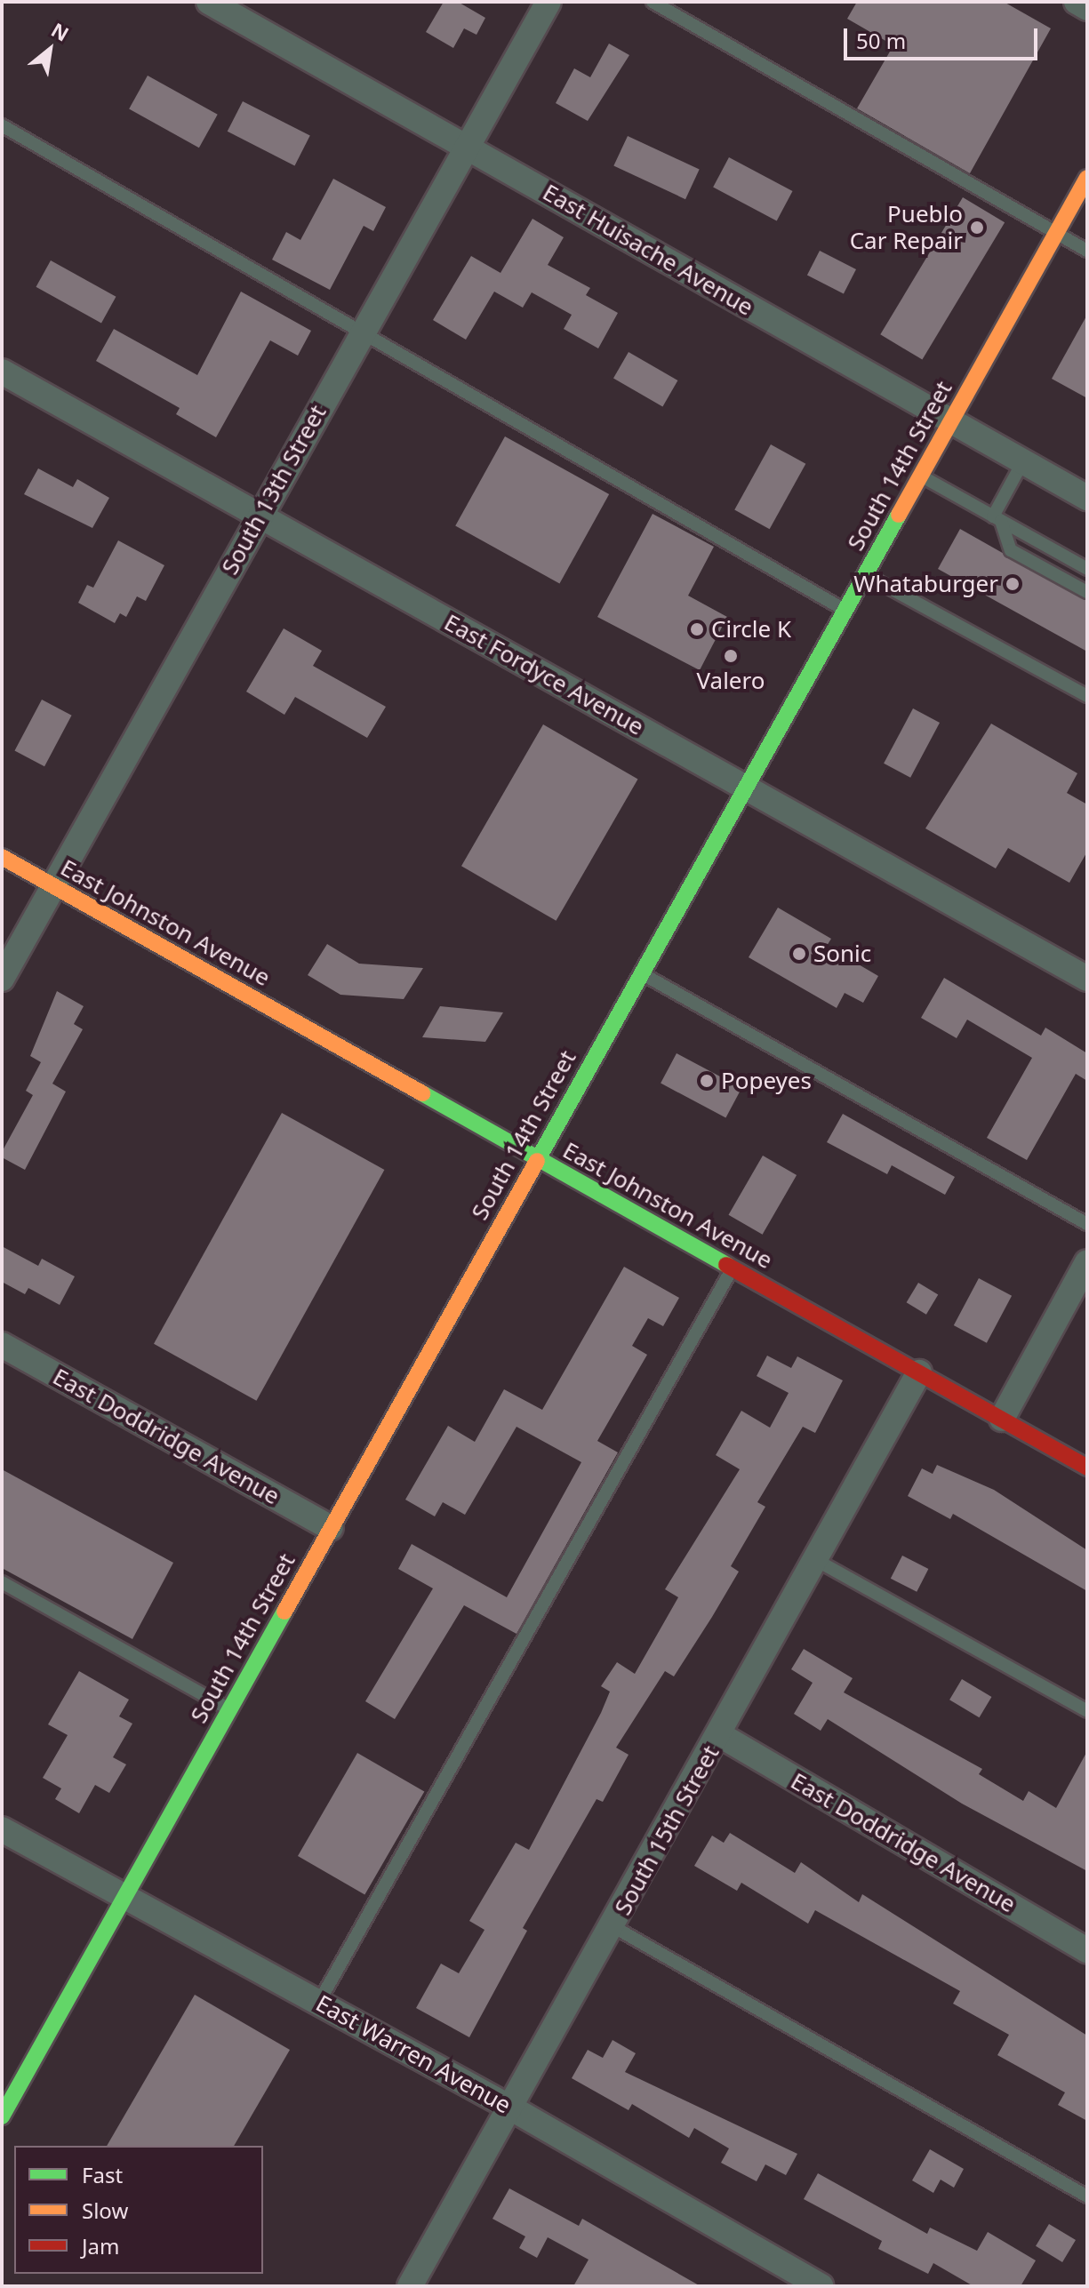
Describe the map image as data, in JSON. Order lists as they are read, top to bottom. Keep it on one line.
{"streets":{"main road":["South 14th Street","East Johnston Avenue"],"street":["East Huisache Avenue","South 13th Street","East Fordyce Avenue","East Doddridge Avenue","South 15th Street","East Warren Avenue"]},"crossings":[["East Huisache Avenue","South 14th Street"],["East Huisache Avenue","South 13th Street"],["South 14th Street","East Fordyce Avenue"],["South 14th Street","East Johnston Avenue"],["South 14th Street","East Doddridge Avenue"],["South 14th Street","East Warren Avenue"],["South 13th Street","East Fordyce Avenue"],["South 13th Street","East Johnston Avenue"],["East Johnston Avenue","South 15th Street"],["East Doddridge Avenue","South 15th Street"],["South 15th Street","East Warren Avenue"]],"places":["Pueblo Car Repair","Whataburger","Circle K","Valero","Sonic","Popeyes"],"legend":["Fast","Slow","Jam"],"scale_bar":"50 m","north":"top right"}
